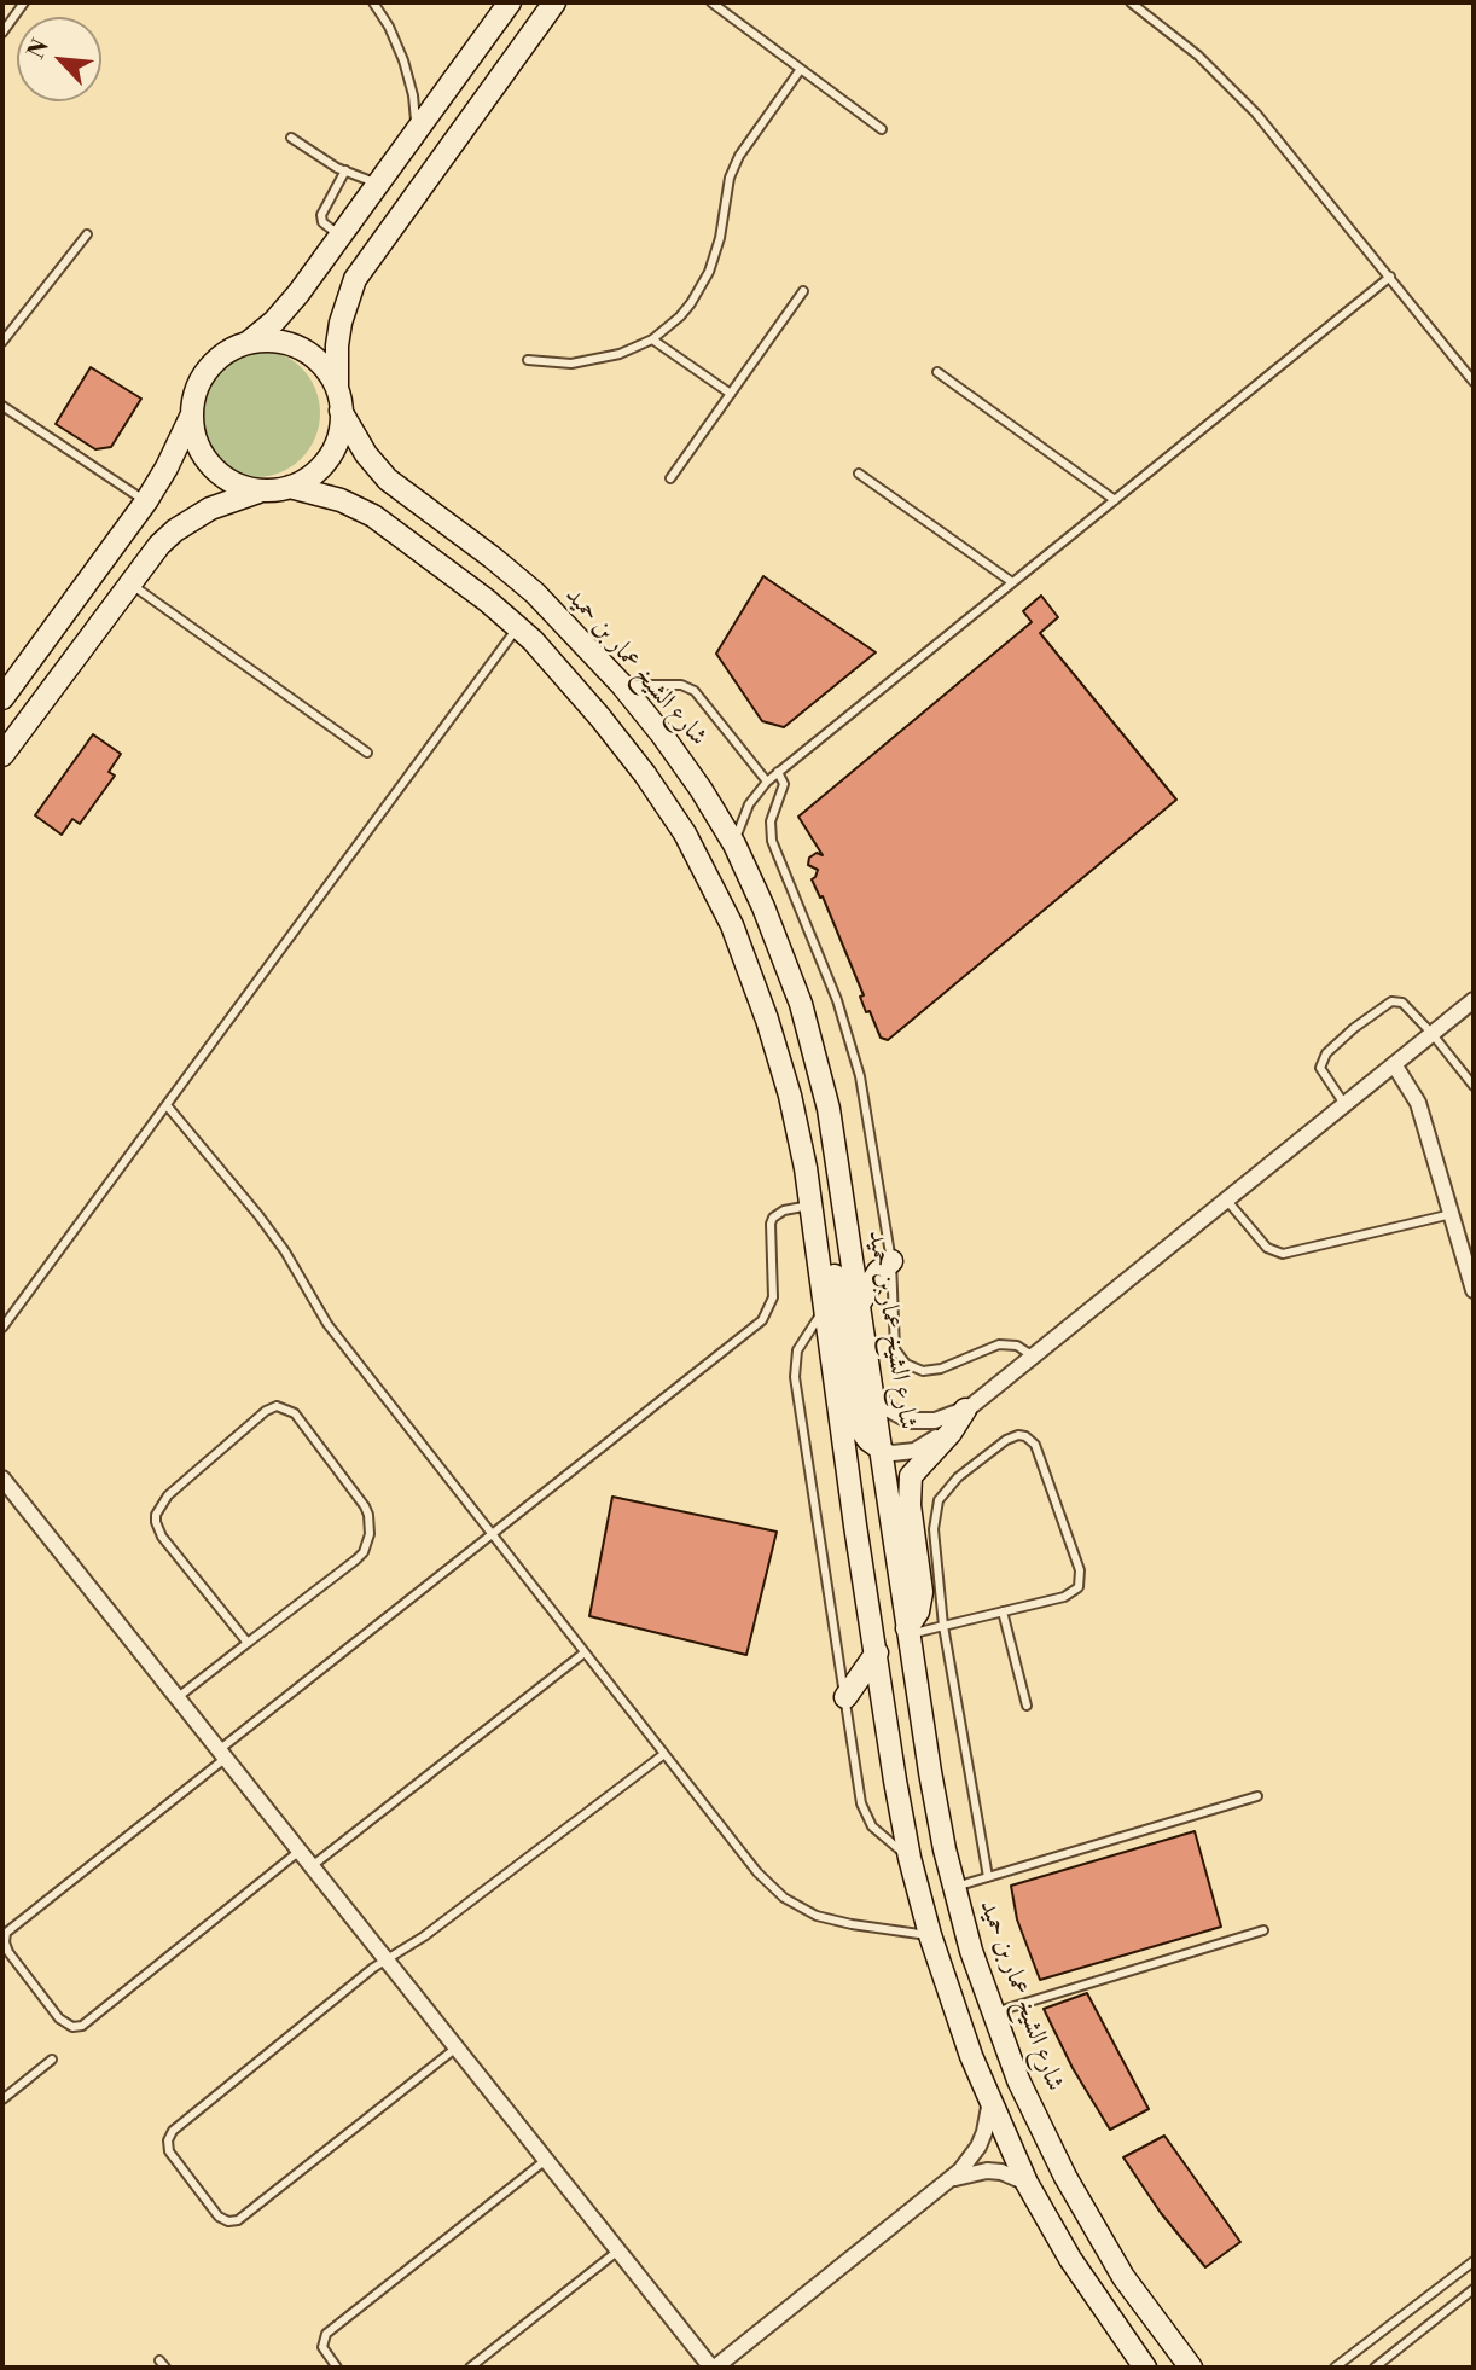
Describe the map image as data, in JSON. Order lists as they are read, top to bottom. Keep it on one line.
{"streets":{"street":["شارع الشيخ عمار بن حميد"]},"north":"top left"}
